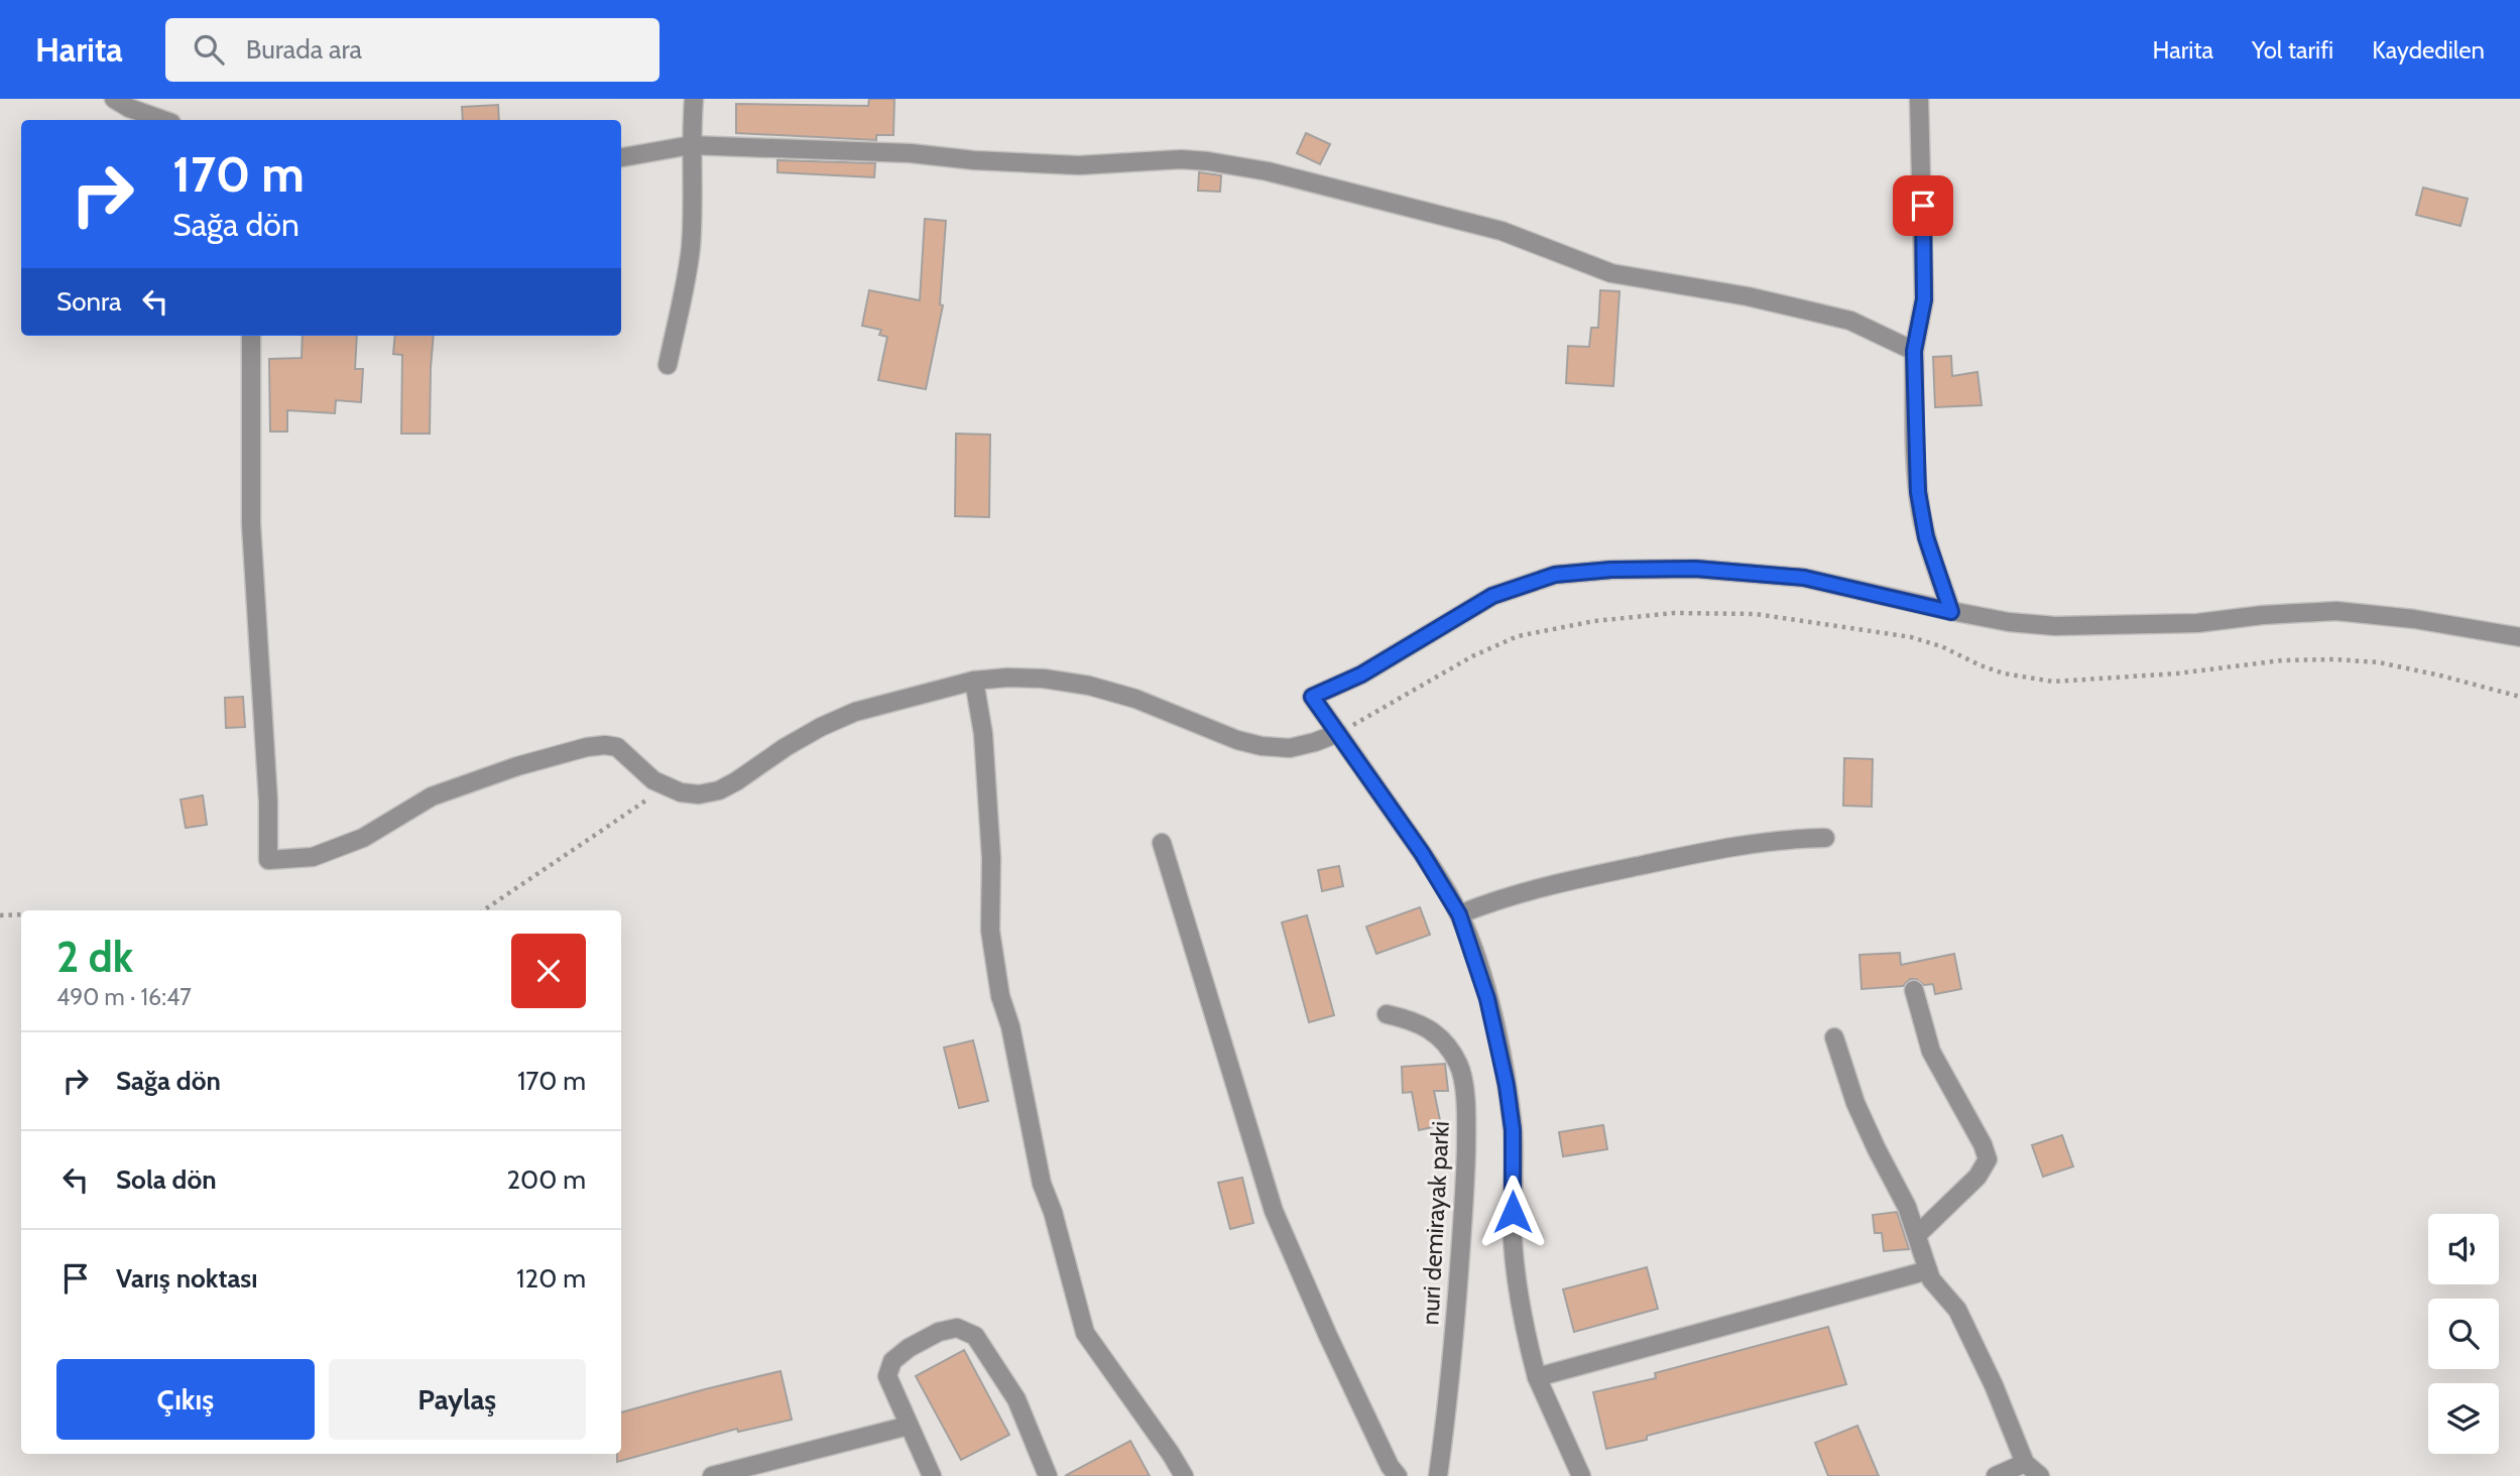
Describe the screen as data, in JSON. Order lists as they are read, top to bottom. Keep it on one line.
{"streets":{"street":["nuri demirayak parki"]},"page":{"header":"Harita","search":"Burada ara","nav":["Harita","Yol tarifi","Kaydedilen"],"turn":["170 m","Sağa dön"],"then":"Sonra","heading":["2 dk","490 m · 16:47"],"list":[{"name":"Sağa dön","value":"170 m"},{"name":"Sola dön","value":"200 m"},{"name":"Varış noktası","value":"120 m"}],"buttons":["Çıkış","Paylaş"]}}
